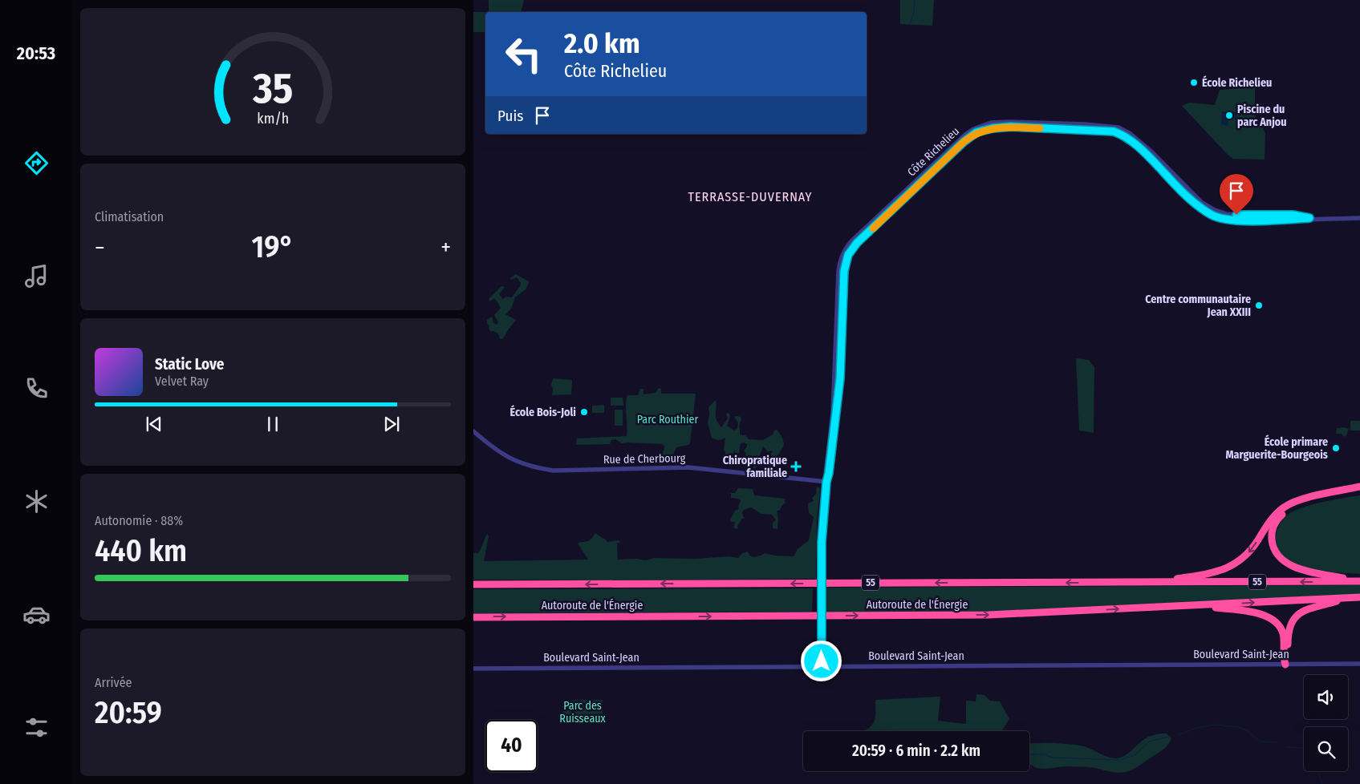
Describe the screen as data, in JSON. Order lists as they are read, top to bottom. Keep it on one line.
{"streets":{"highway":["55","Autoroute de l'Énergie"],"street":["Côte Richelieu","Rue de Cherbourg","Boulevard Saint-Jean"]},"crossings":[["Côte Richelieu","Rue de Cherbourg"],["Côte Richelieu","Boulevard Saint-Jean"]],"districts":["TERRASSE-DUVERNAY"],"parks":["Parc Routhier","Parc des Ruisseaux"],"places":{"other":["École Richelieu","Piscine du parc Anjou","Centre communautaire Jean XXIII","École Bois-Joli","École primare Marguerite-Bourgeois"],"health":["Chiropratique familiale"]},"page":{"tabs":"20:53","turn":["2.0 km","Côte Richelieu"],"then":"Puis","tile":["Climatisation",["Autonomie · 88%","440 km"],["Arrivée","20:59"]],"heat":["−","19°","+"],"song":["Static Love","Velvet Ray"],"limit":"40","trip":"20:59 · 6 min · 2.2 km","gauge":["35","km/h"]}}
